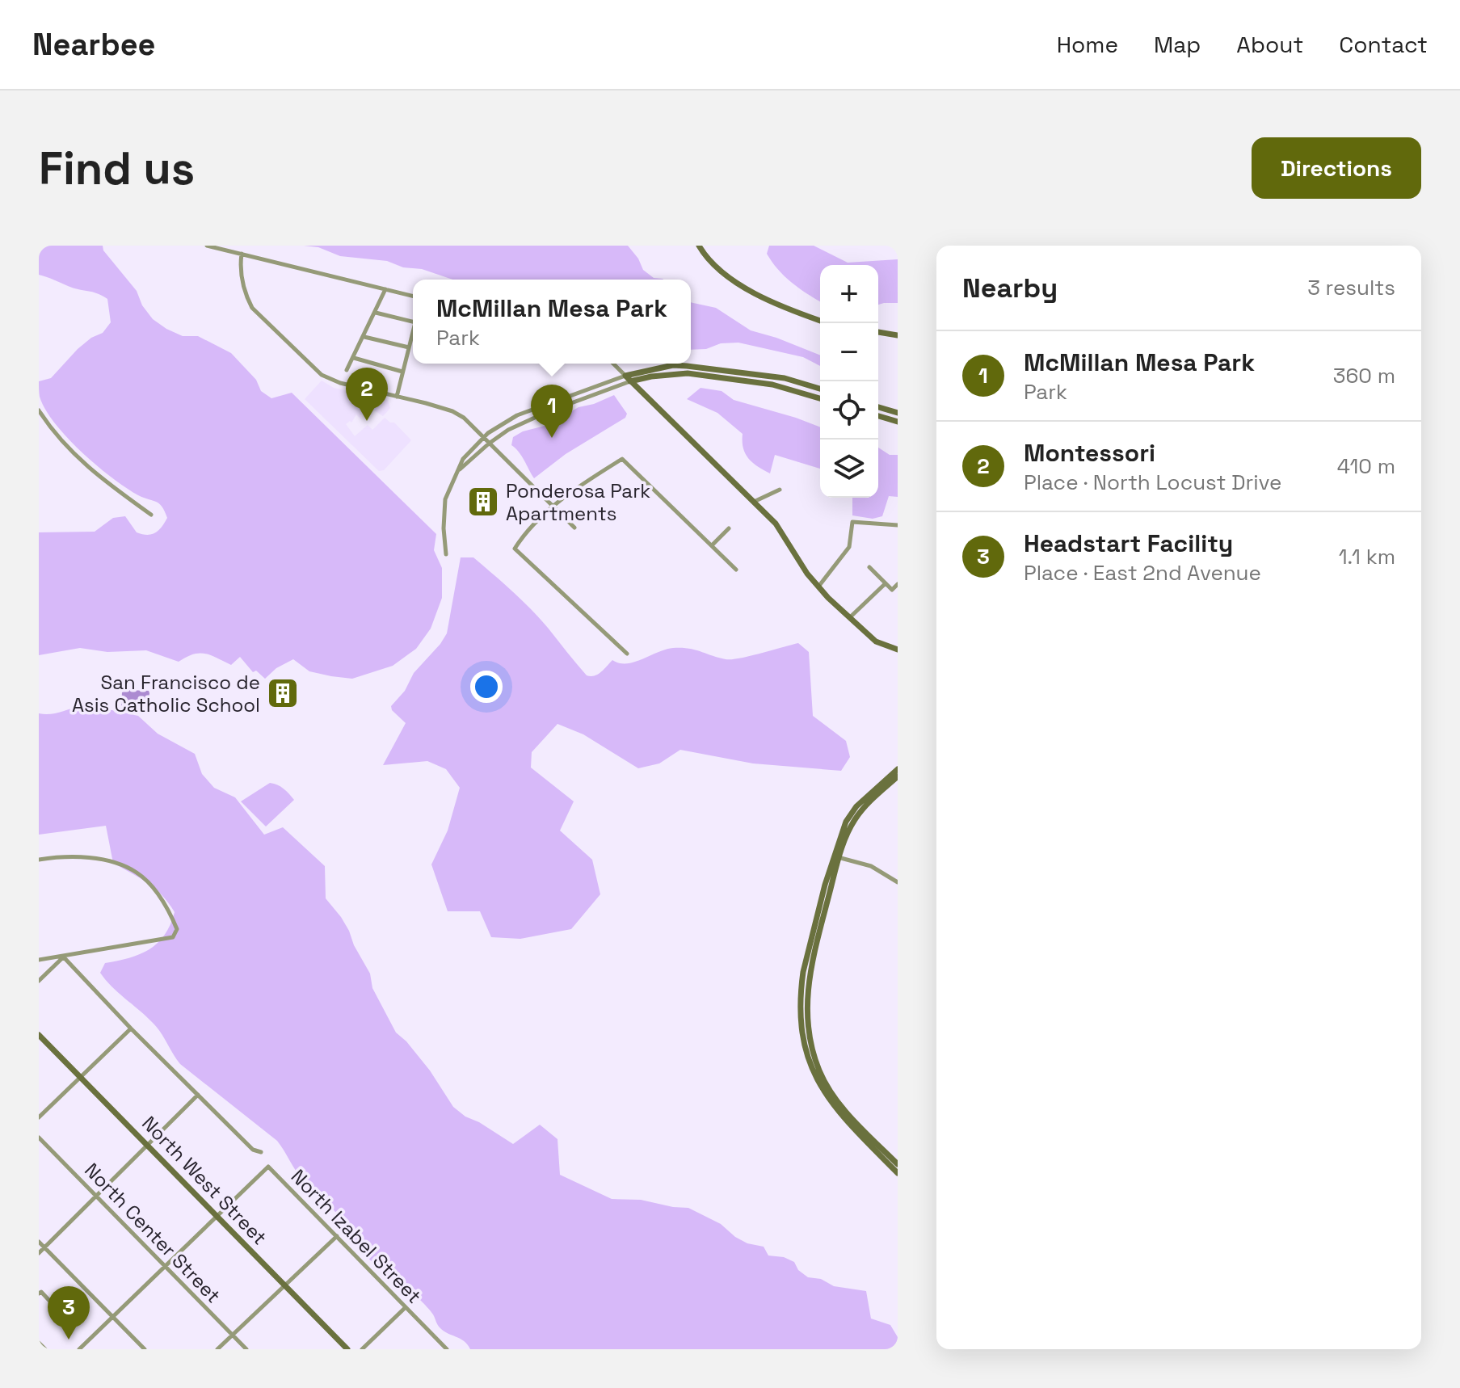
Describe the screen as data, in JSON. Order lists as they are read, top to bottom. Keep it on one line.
{"streets":{"street":["North West Street","North Center Street","North Izabel Street"]},"crossings":[["North West Street","North Izabel Street"]],"places":{"building":["Ponderosa Park Apartments","San Francisco de Asis Catholic School"]},"page":{"header":"Nearbee","nav":["Home","Map","About","Contact"],"buttons":"Directions","title":"Find us","heading":["Nearby","3 results"],"map_buttons":["+","−"],"popup":["McMillan Mesa Park","Park"],"list":[{"mark":"1","name":"McMillan Mesa Park","note":"Park","value":"360 m"},{"mark":"2","name":"Montessori","note":"Place · North Locust Drive","value":"410 m"},{"mark":"3","name":"Headstart Facility","note":"Place · East 2nd Avenue","value":"1.1 km"}],"pins":["2","1","3"]}}
